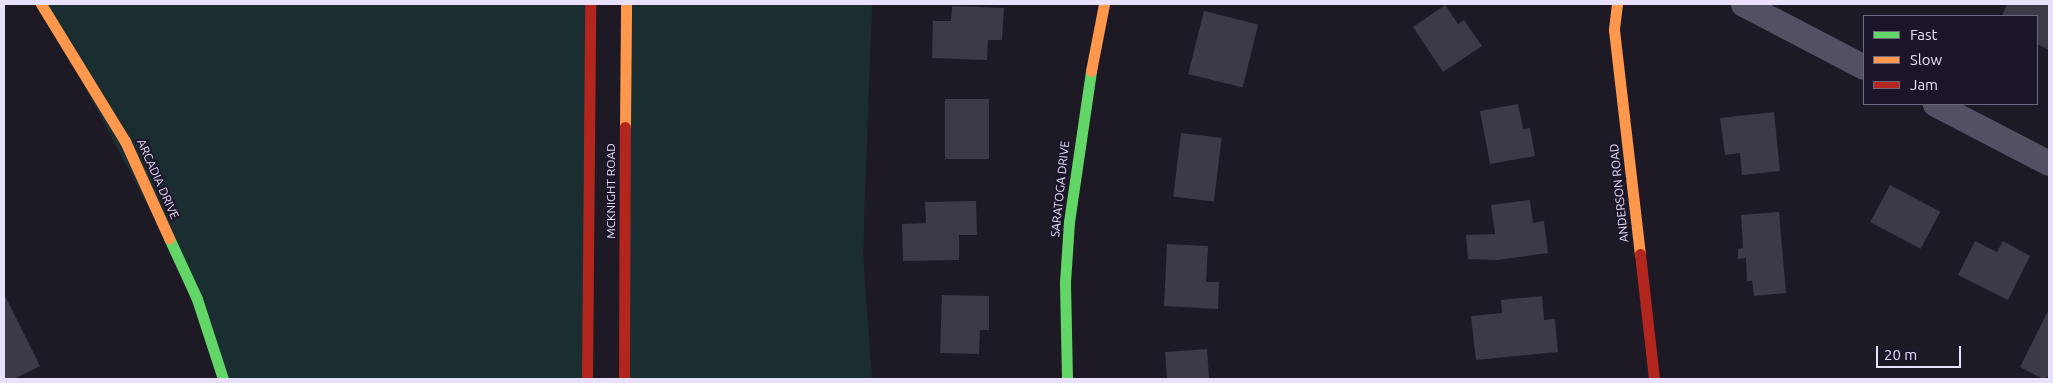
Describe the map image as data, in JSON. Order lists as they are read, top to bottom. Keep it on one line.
{"streets":{"main road":["ARCADIA DRIVE","SARATOGA DRIVE","MCKNIGHT ROAD","ANDERSON ROAD"]},"legend":["Fast","Slow","Jam"],"scale_bar":"20 m"}
